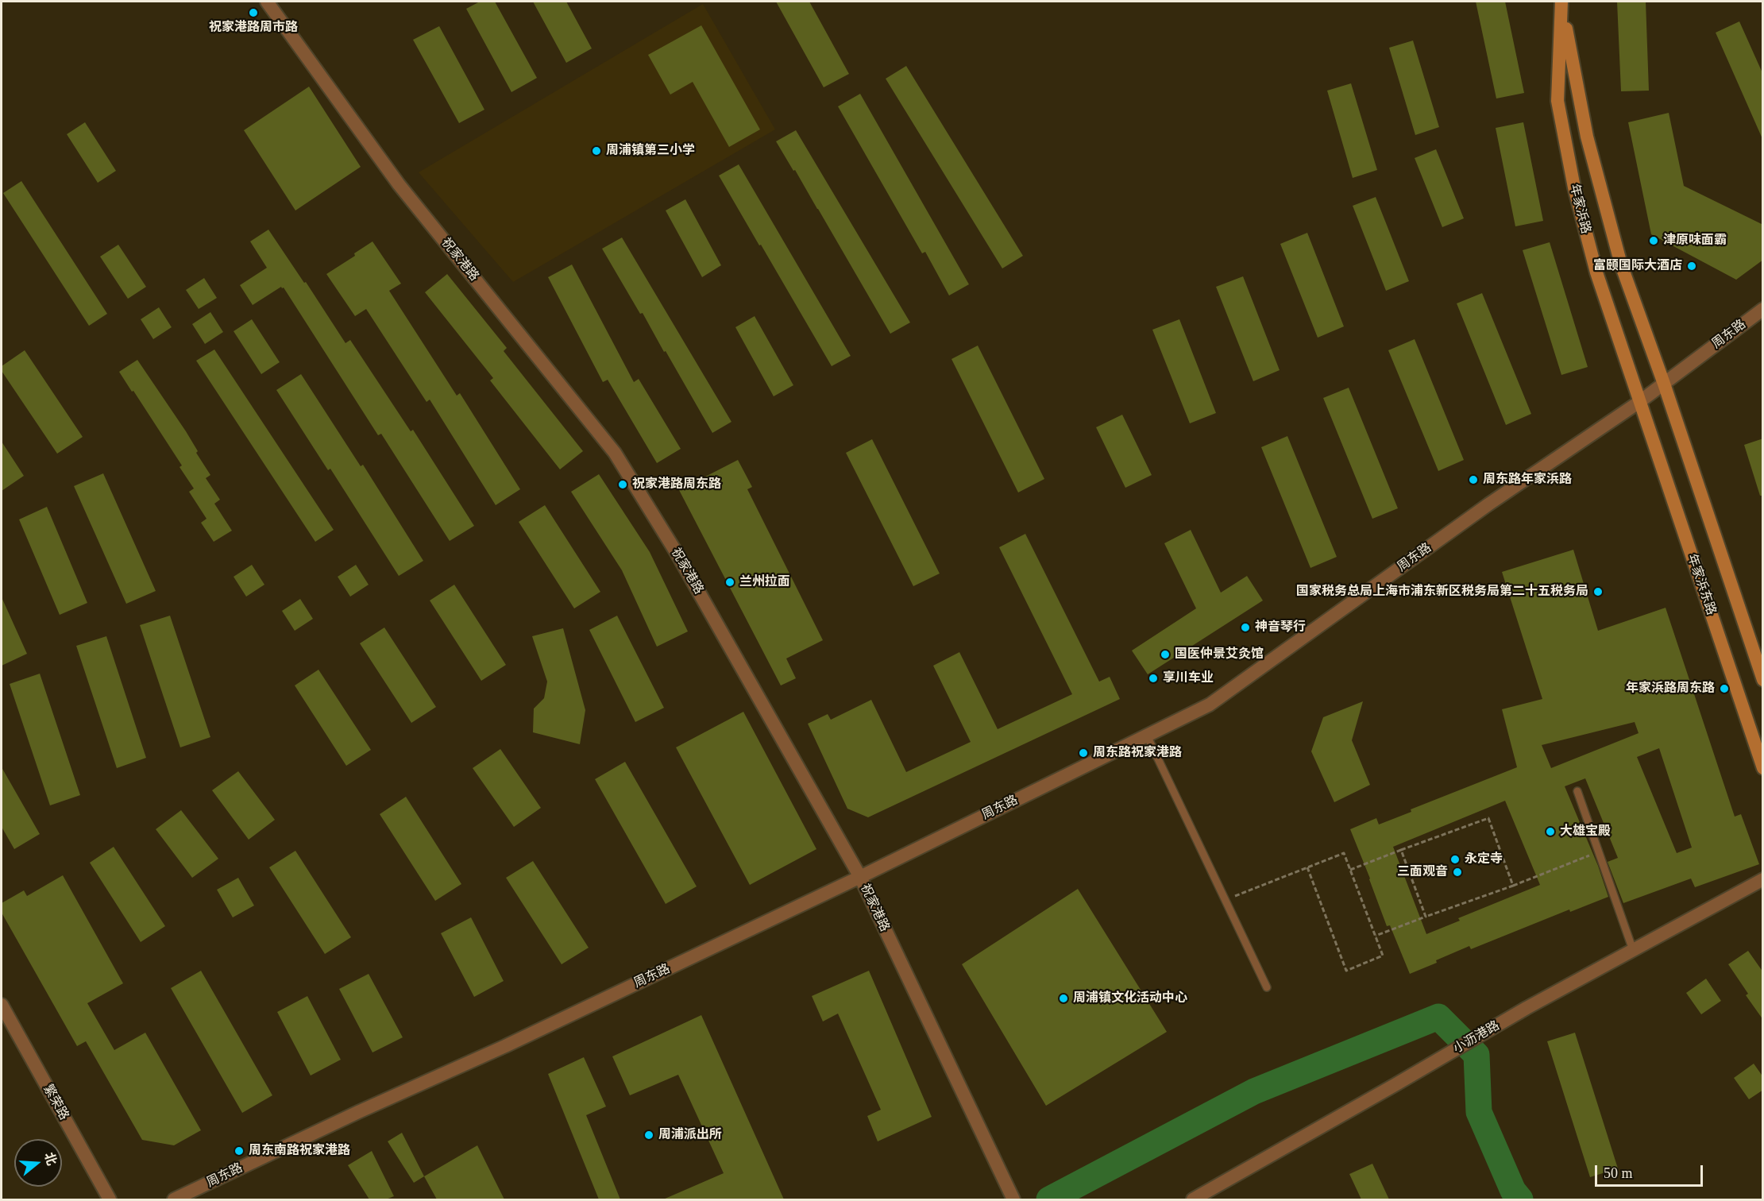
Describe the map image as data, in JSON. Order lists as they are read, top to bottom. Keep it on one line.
{"streets":{"main road":["年家浜路","年家浜东路"],"street":["祝家港路","周东路","小沥港路","繁荣路"]},"crossings":[["年家浜路","周东路"],["年家浜路","年家浜东路"],["祝家港路","周东路"],["周东路","年家浜东路"]],"places":["祝家港路周市路","周浦镇第三小学","津原味面霸","富颐国际大酒店","周东路年家浜路","祝家港路周东路","兰州拉面","国家税务总局上海市浦东新区税务局第二十五税务局","神音琴行","国医仲景艾灸馆","享川车业","年家浜路周东路","周东路祝家港路","大雄宝殿","永定寺","三面观音","周浦镇文化活动中心","周浦派出所","周东南路祝家港路"],"scale_bar":"50 m","north":"right"}
